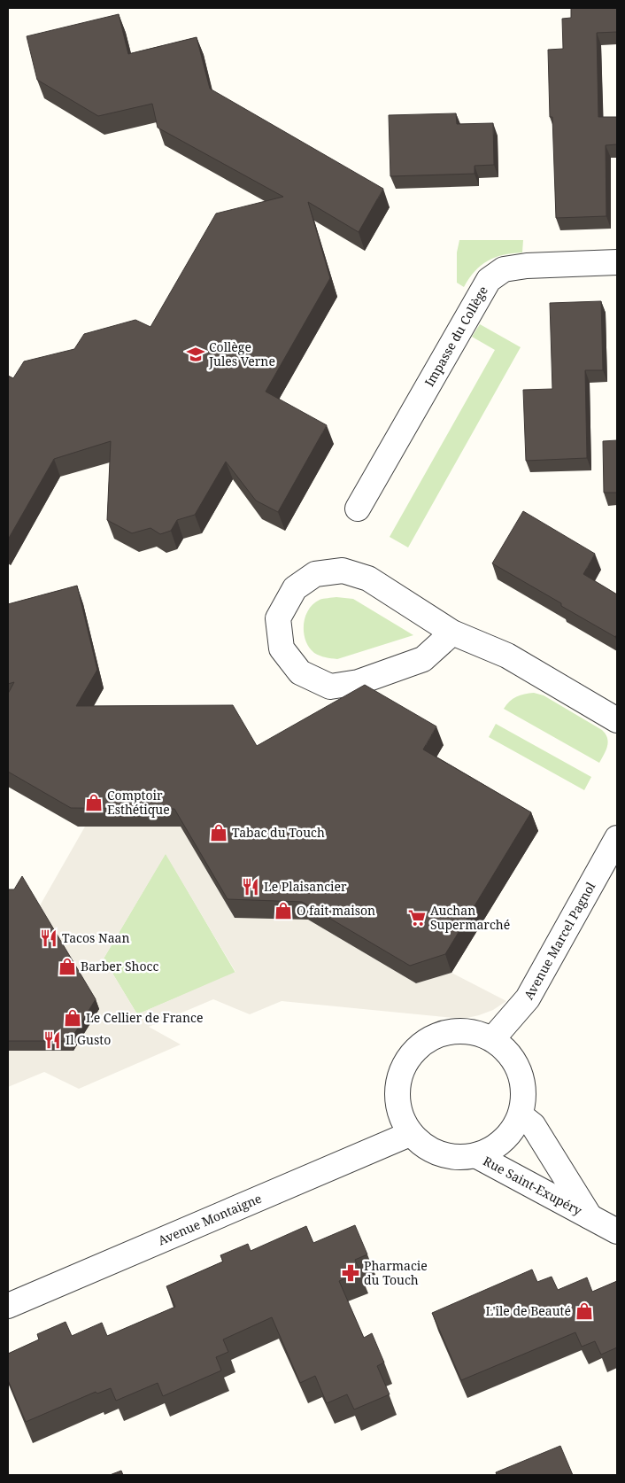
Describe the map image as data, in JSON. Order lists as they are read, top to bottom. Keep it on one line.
{"streets":{"street":["Impasse du Collège","Avenue Marcel Pagnol","Rue Saint-Exupéry","Avenue Montaigne"]},"crossings":[["Avenue Marcel Pagnol","Rue Saint-Exupéry"],["Avenue Marcel Pagnol","Avenue Montaigne"],["Rue Saint-Exupéry","Avenue Montaigne"]],"places":{"school or university":["Collège Jules Verne"],"shop":["Comptoir Esthétique","Tabac du Touch","O fait maison","Barber Shocc","Le Cellier de France","L'île de Beauté"],"restaurant":["Le Plaisancier","Tacos Naan","Il Gusto"],"supermarket":["Auchan Supermarché"],"pharmacy":["Pharmacie du Touch"]}}
